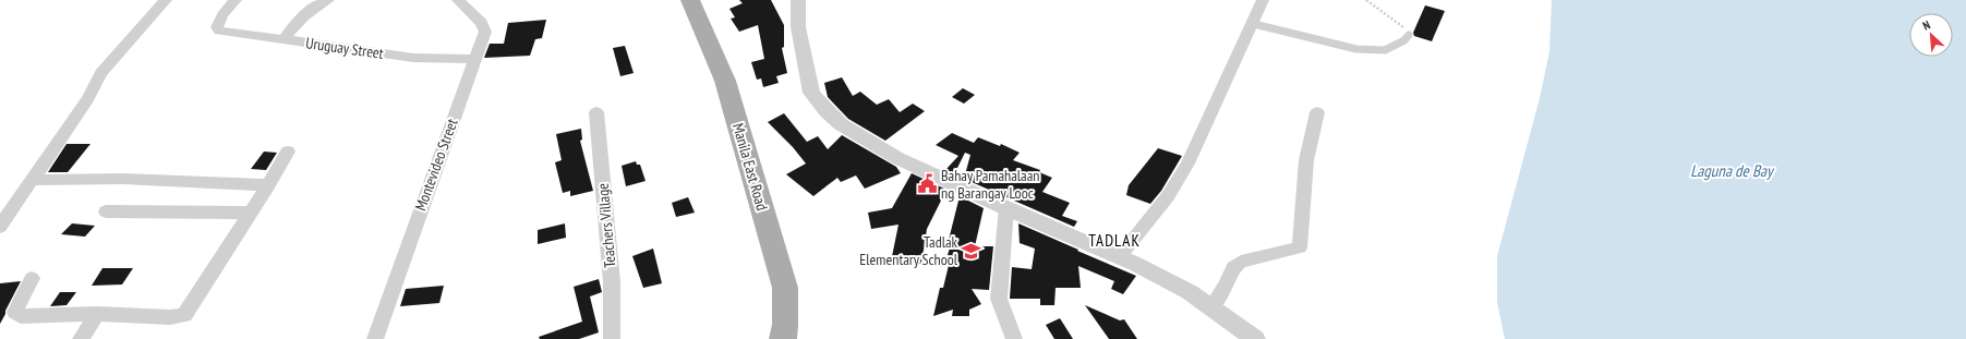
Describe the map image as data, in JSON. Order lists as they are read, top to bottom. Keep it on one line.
{"streets":{"main road":["Manila East Road"],"street":["Uruguay Street","Montevideo Street","Teachers Village"]},"crossings":[["Uruguay Street","Montevideo Street"]],"districts":["TADLAK"],"water":["Laguna de Bay"],"places":{"public building":["Bahay Pamahalaan ng Barangay Looc"],"school or university":["Tadlak Elementary School"]},"north":"top left"}
